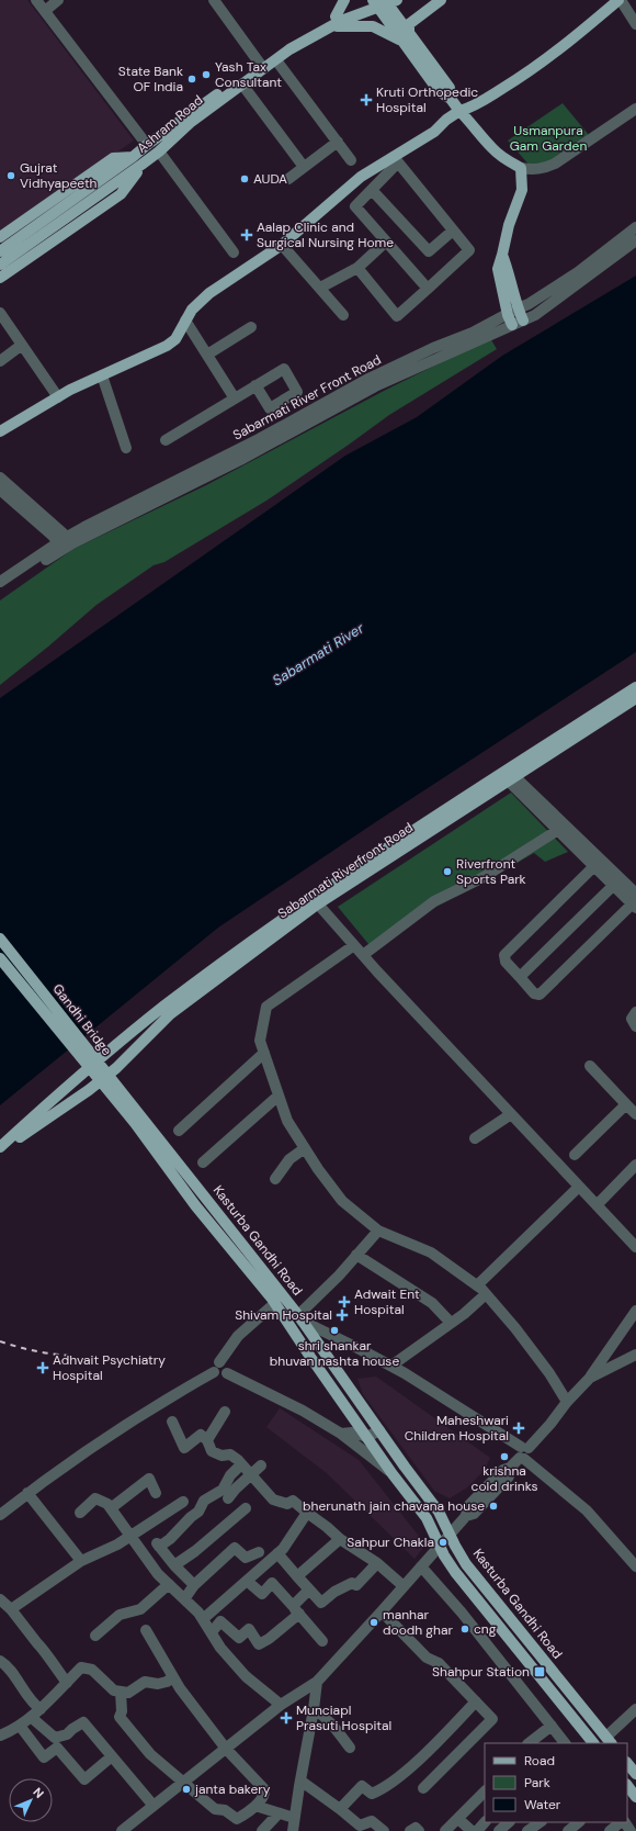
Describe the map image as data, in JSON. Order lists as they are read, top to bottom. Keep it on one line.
{"streets":{"main road":["Ashram Road","Sabarmati Riverfront Road","Gandhi Bridge","Kasturba Gandhi Road"]},"crossings":[["Gandhi Bridge","Kasturba Gandhi Road"]],"water":["Sabarmati River"],"parks":["Usmanpura Gam Garden"],"places":{"other":["Yash Tax Consultant","State Bank OF India","Gujrat Vidhyapeeth","AUDA","Riverfront Sports Park","shri shankar bhuvan nashta house","krishna cold drinks","bherunath jain chavana house","Sahpur Chakla","manhar doodh ghar","cng","janta bakery"],"health":["Kruti Orthopedic Hospital","Aalap Clinic and Surgical Nursing Home","Adwait Ent Hospital","Shivam Hospital","Adhvait Psychiatry Hospital","Maheshwari Children Hospital","Munciapl Prasuti Hospital"],"transit":["Shahpur Station"]},"legend":["Road","Park","Water"],"north":"top right"}
